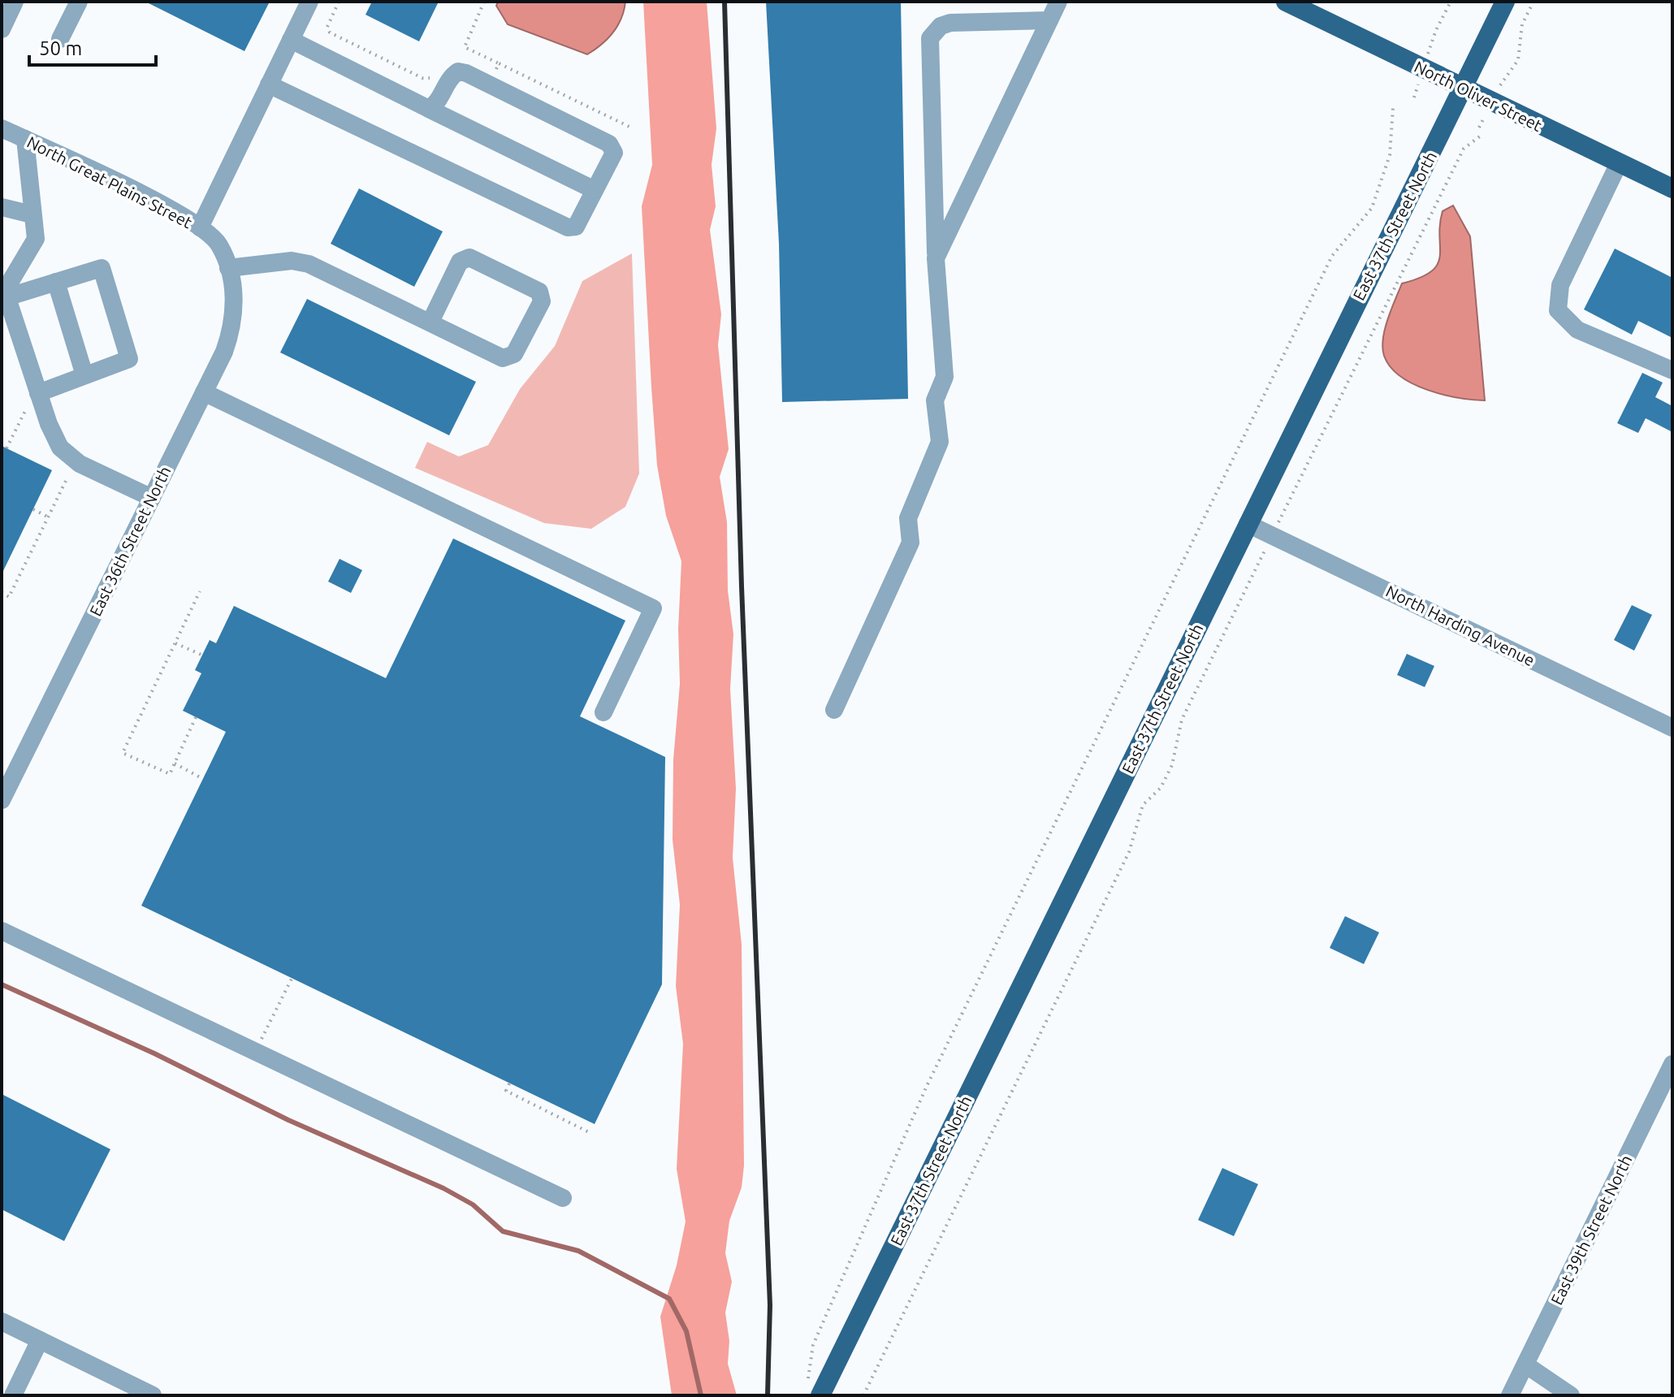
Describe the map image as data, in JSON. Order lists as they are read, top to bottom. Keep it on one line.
{"streets":{"main road":["North Oliver Street","East 37th Street North"],"street":["North Great Plains Street","East 36th Street North","North Harding Avenue","East 39th Street North"]},"crossings":[["North Oliver Street","East 37th Street North"],["North Great Plains Street","East 36th Street North"],["East 37th Street North","North Harding Avenue"]],"scale_bar":"50 m"}
